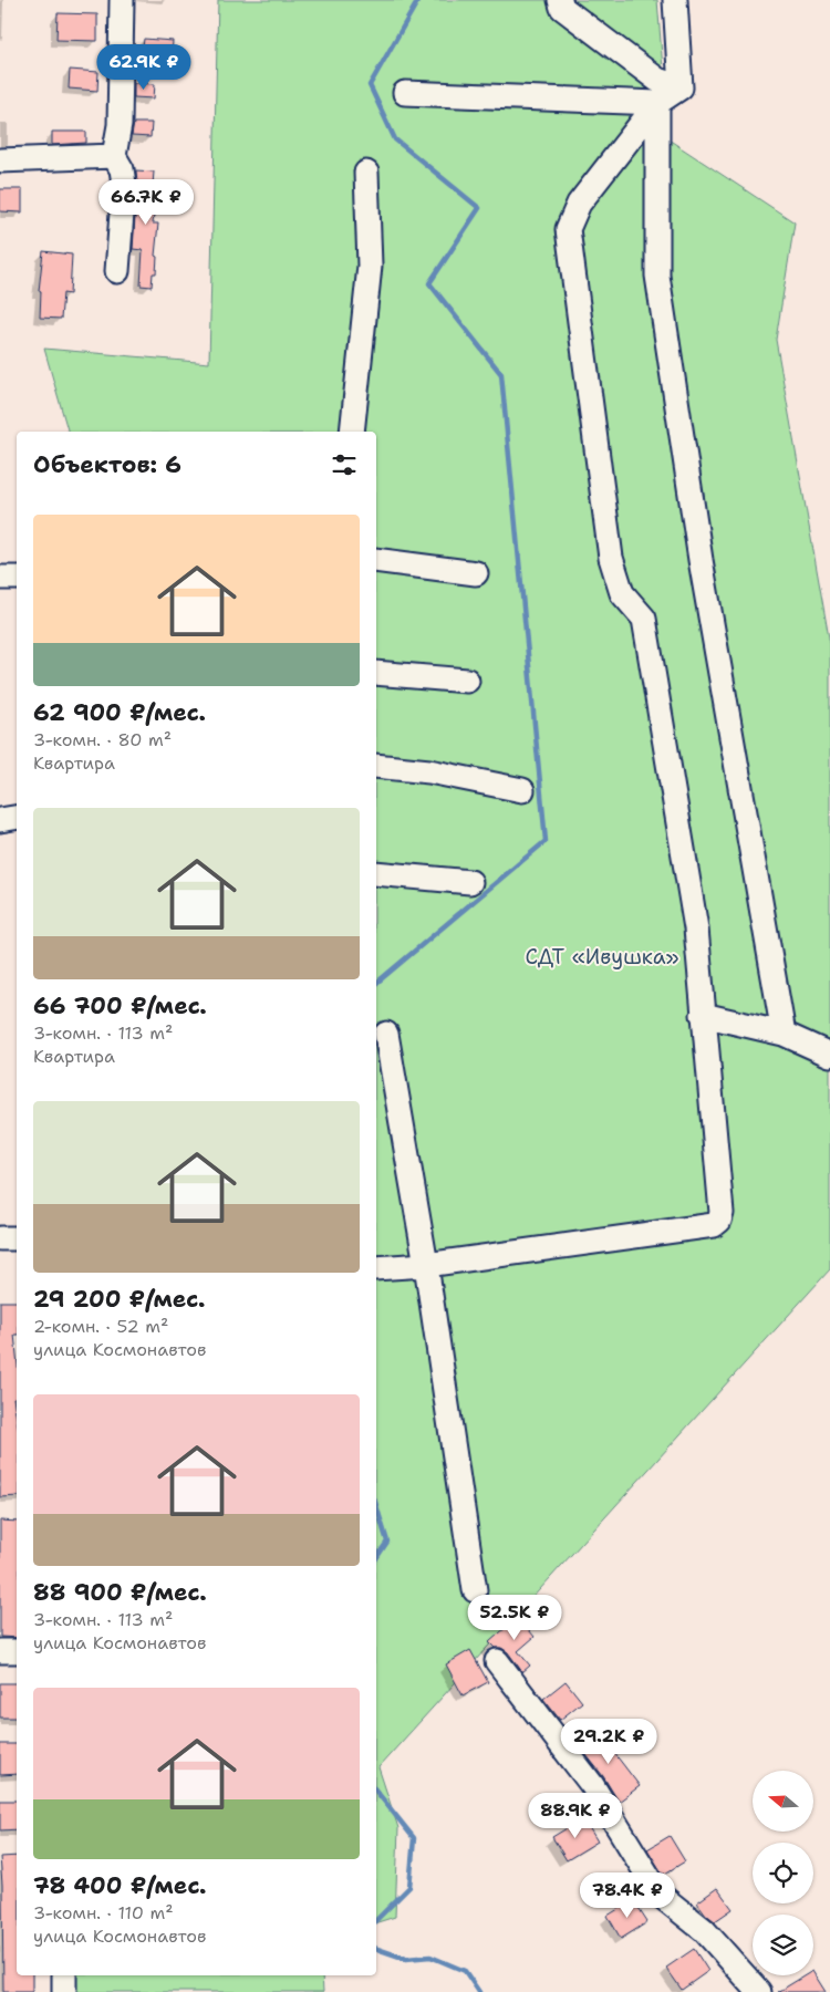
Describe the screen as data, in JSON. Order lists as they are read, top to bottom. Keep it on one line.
{"parks":["СДТ «Ивушка»"],"north":"left","page":{"price":["62.9K ₽","66.7K ₽","52.5K ₽","29.2K ₽","88.9K ₽","78.4K ₽"],"heading":"Объектов: 6","list":[{"name":"62 900 ₽/мес.","note":"3-комн. · 80 m² · Квартира"},{"name":"66 700 ₽/мес.","note":"3-комн. · 113 m² · Квартира"},{"name":"29 200 ₽/мес.","note":"2-комн. · 52 m² · улица Космонавтов"},{"name":"88 900 ₽/мес.","note":"3-комн. · 113 m² · улица Космонавтов"},{"name":"78 400 ₽/мес.","note":"3-комн. · 110 m² · улица Космонавтов"}]}}
